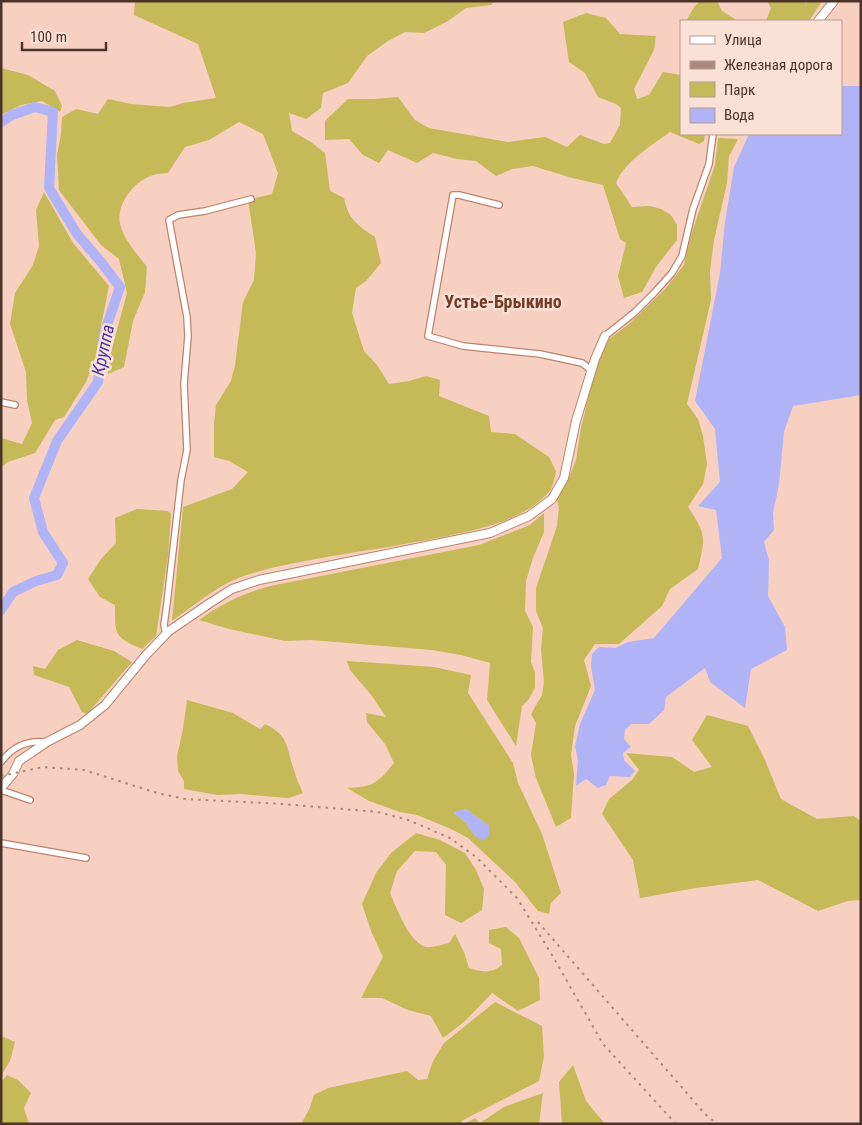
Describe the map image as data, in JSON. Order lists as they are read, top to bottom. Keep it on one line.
{"districts":["Устье-Брыкино"],"water":["Круппа"],"legend":["Улица","Железная дорога","Парк","Вода"],"scale_bar":"100 m"}
